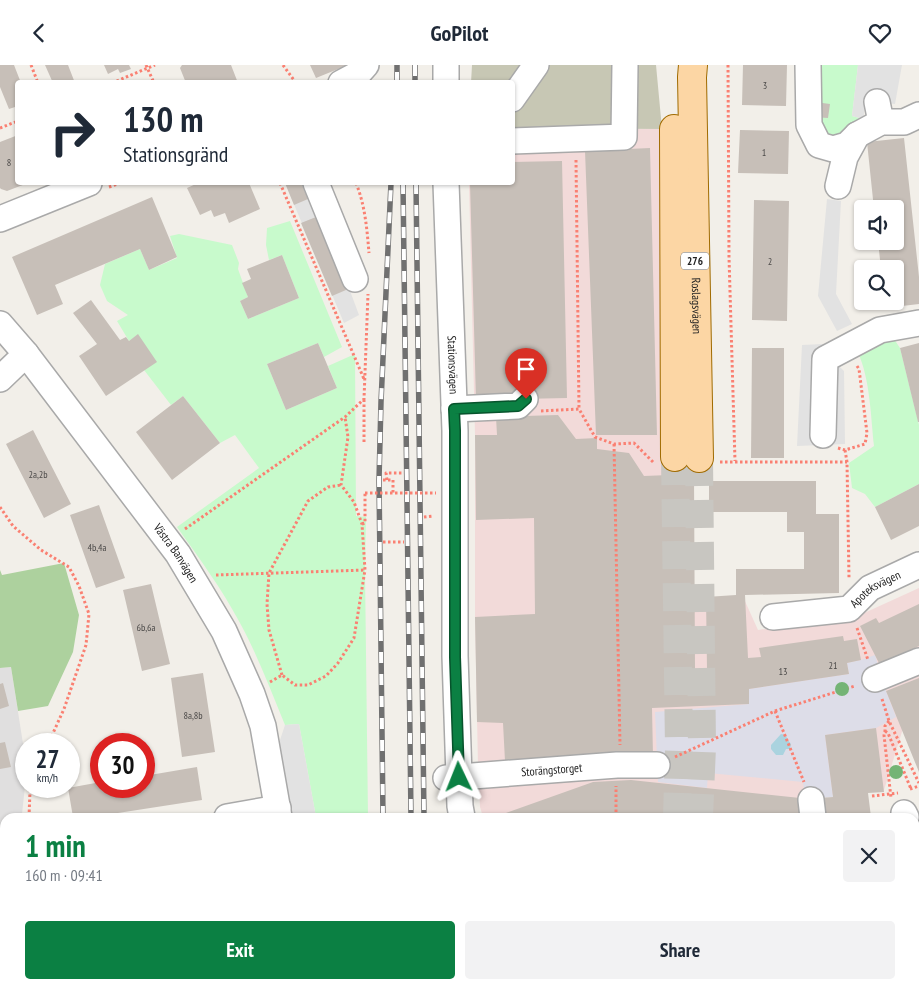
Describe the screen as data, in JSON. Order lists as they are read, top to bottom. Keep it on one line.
{"streets":{"main road":["276","Roslagsvägen"],"street":["Stationsvägen","Västra Banvägen","Apoteksvägen","Storängstorget"]},"crossings":[["Stationsvägen","Storängstorget"]],"house_numbers":["3","1","8","2","2a,2b","4b,4a","6b,6a","21","13","8a,8b"],"page":{"header":"GoPilot","turn":["130 m","Stationsgränd"],"speed":"27 km/h","limit":"30","heading":["1 min","160 m · 09:41"],"buttons":["Exit","Share"]}}
